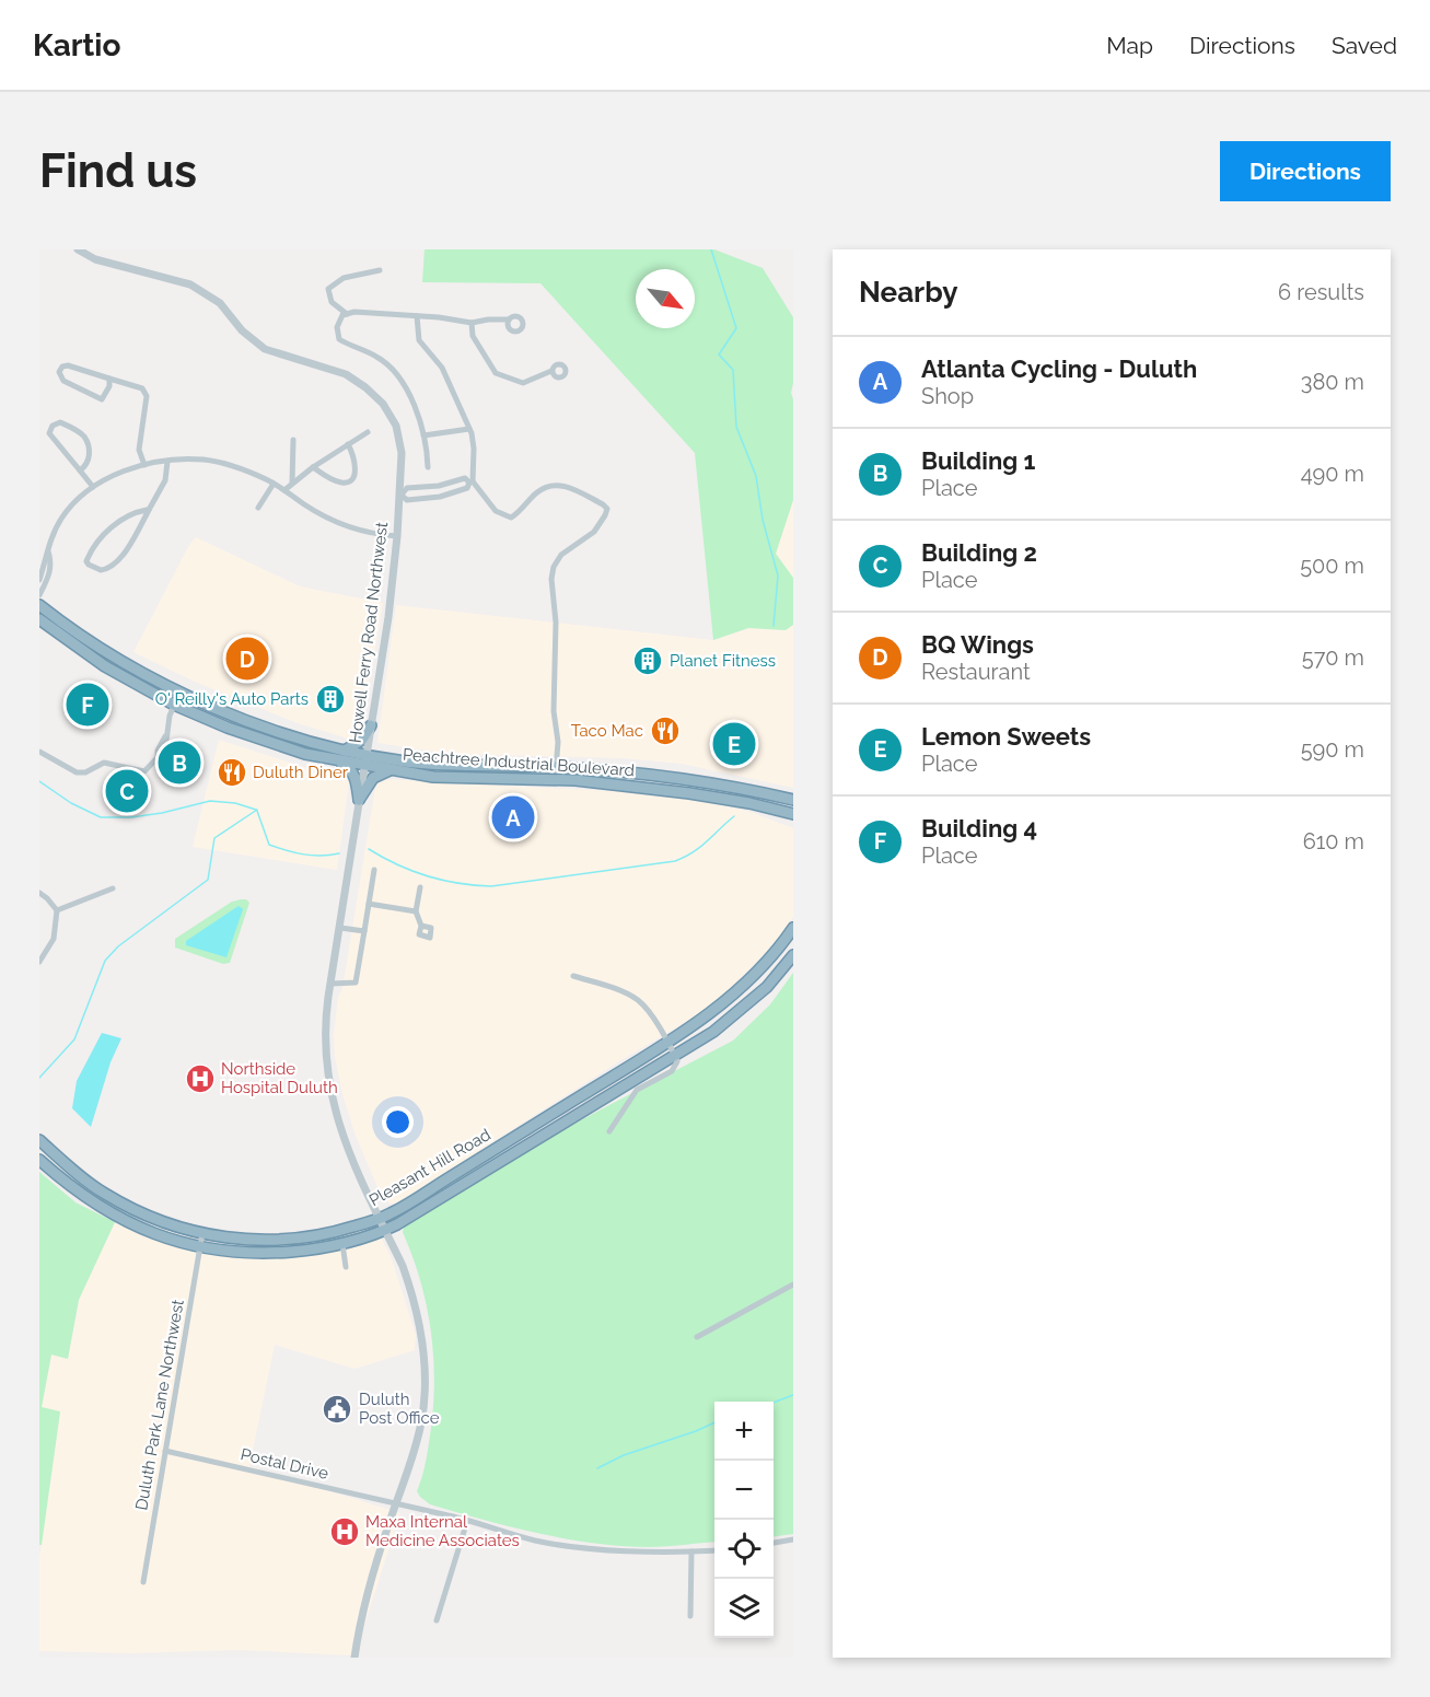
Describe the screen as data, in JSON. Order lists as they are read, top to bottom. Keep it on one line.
{"streets":{"highway":["Peachtree Industrial Boulevard","Pleasant Hill Road"],"street":["Howell Ferry Road Northwest","Duluth Park Lane Northwest","Postal Drive"]},"crossings":[["Howell Ferry Road Northwest","Peachtree Industrial Boulevard"],["Howell Ferry Road Northwest","Pleasant Hill Road"],["Howell Ferry Road Northwest","Postal Drive"],["Pleasant Hill Road","Duluth Park Lane Northwest"],["Duluth Park Lane Northwest","Postal Drive"]],"places":{"building":["Planet Fitness","O' Reilly's Auto Parts"],"restaurant":["Taco Mac","Duluth Diner"],"hospital":["Northside Hospital Duluth","Maxa Internal Medicine Associates"],"public building":["Duluth Post Office"]},"north":"bottom right","page":{"header":"Kartio","nav":["Map","Directions","Saved"],"buttons":"Directions","title":"Find us","heading":["Nearby","6 results"],"list":[{"mark":"A","name":"Atlanta Cycling - Duluth","note":"Shop","value":"380 m"},{"mark":"B","name":"Building 1","note":"Place","value":"490 m"},{"mark":"C","name":"Building 2","note":"Place","value":"500 m"},{"mark":"D","name":"BQ Wings","note":"Restaurant","value":"570 m"},{"mark":"E","name":"Lemon Sweets","note":"Place","value":"590 m"},{"mark":"F","name":"Building 4","note":"Place","value":"610 m"}],"pins":["D","F","E","B","C","A"],"map_buttons":["+","−"]}}
